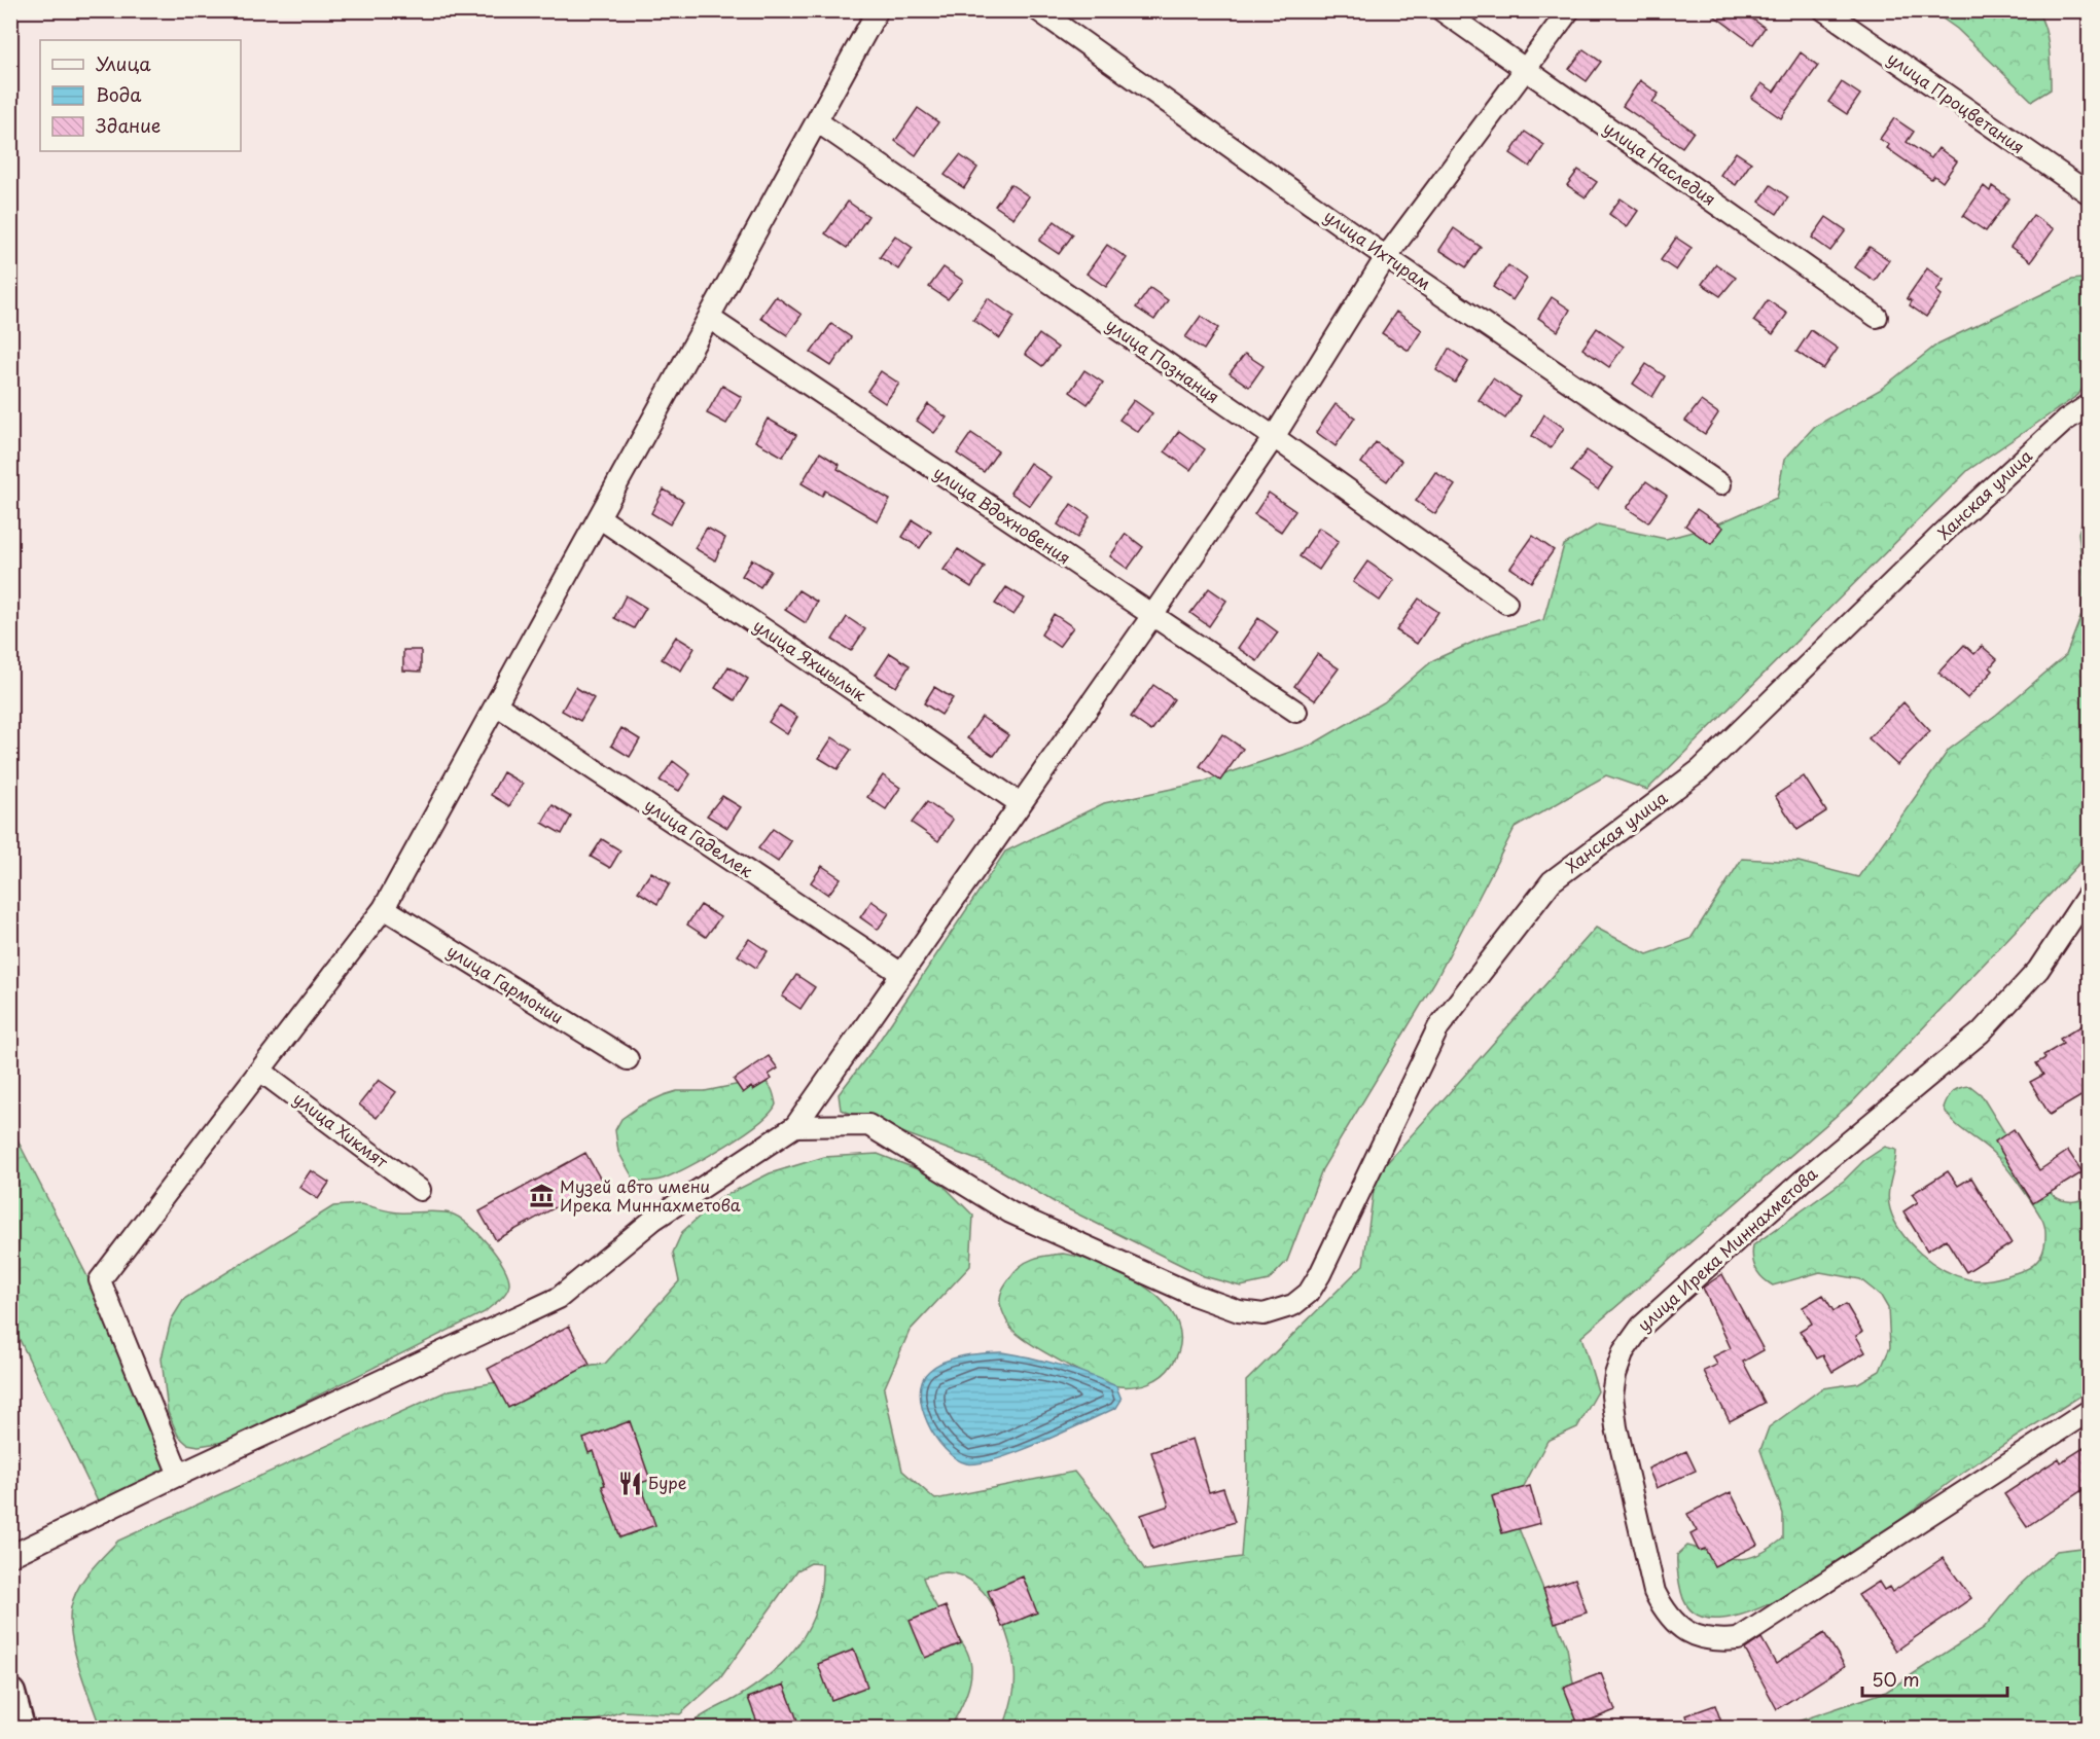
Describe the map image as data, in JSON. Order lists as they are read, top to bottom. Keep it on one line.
{"streets":{"street":["улица Процветания","улица Наследия","улица Ихтирам","улица Познания","Ханская улица","улица Вдохновения","улица Яхшылык","улица Гаделлек","улица Гармонии","улица Хикмят","улица Ирека Миннахметова"]},"places":{"museum":["Музей авто имени Ирека Миннахметова"],"restaurant":["Буре"]},"legend":["Улица","Вода","Здание"],"scale_bar":"50 m"}
